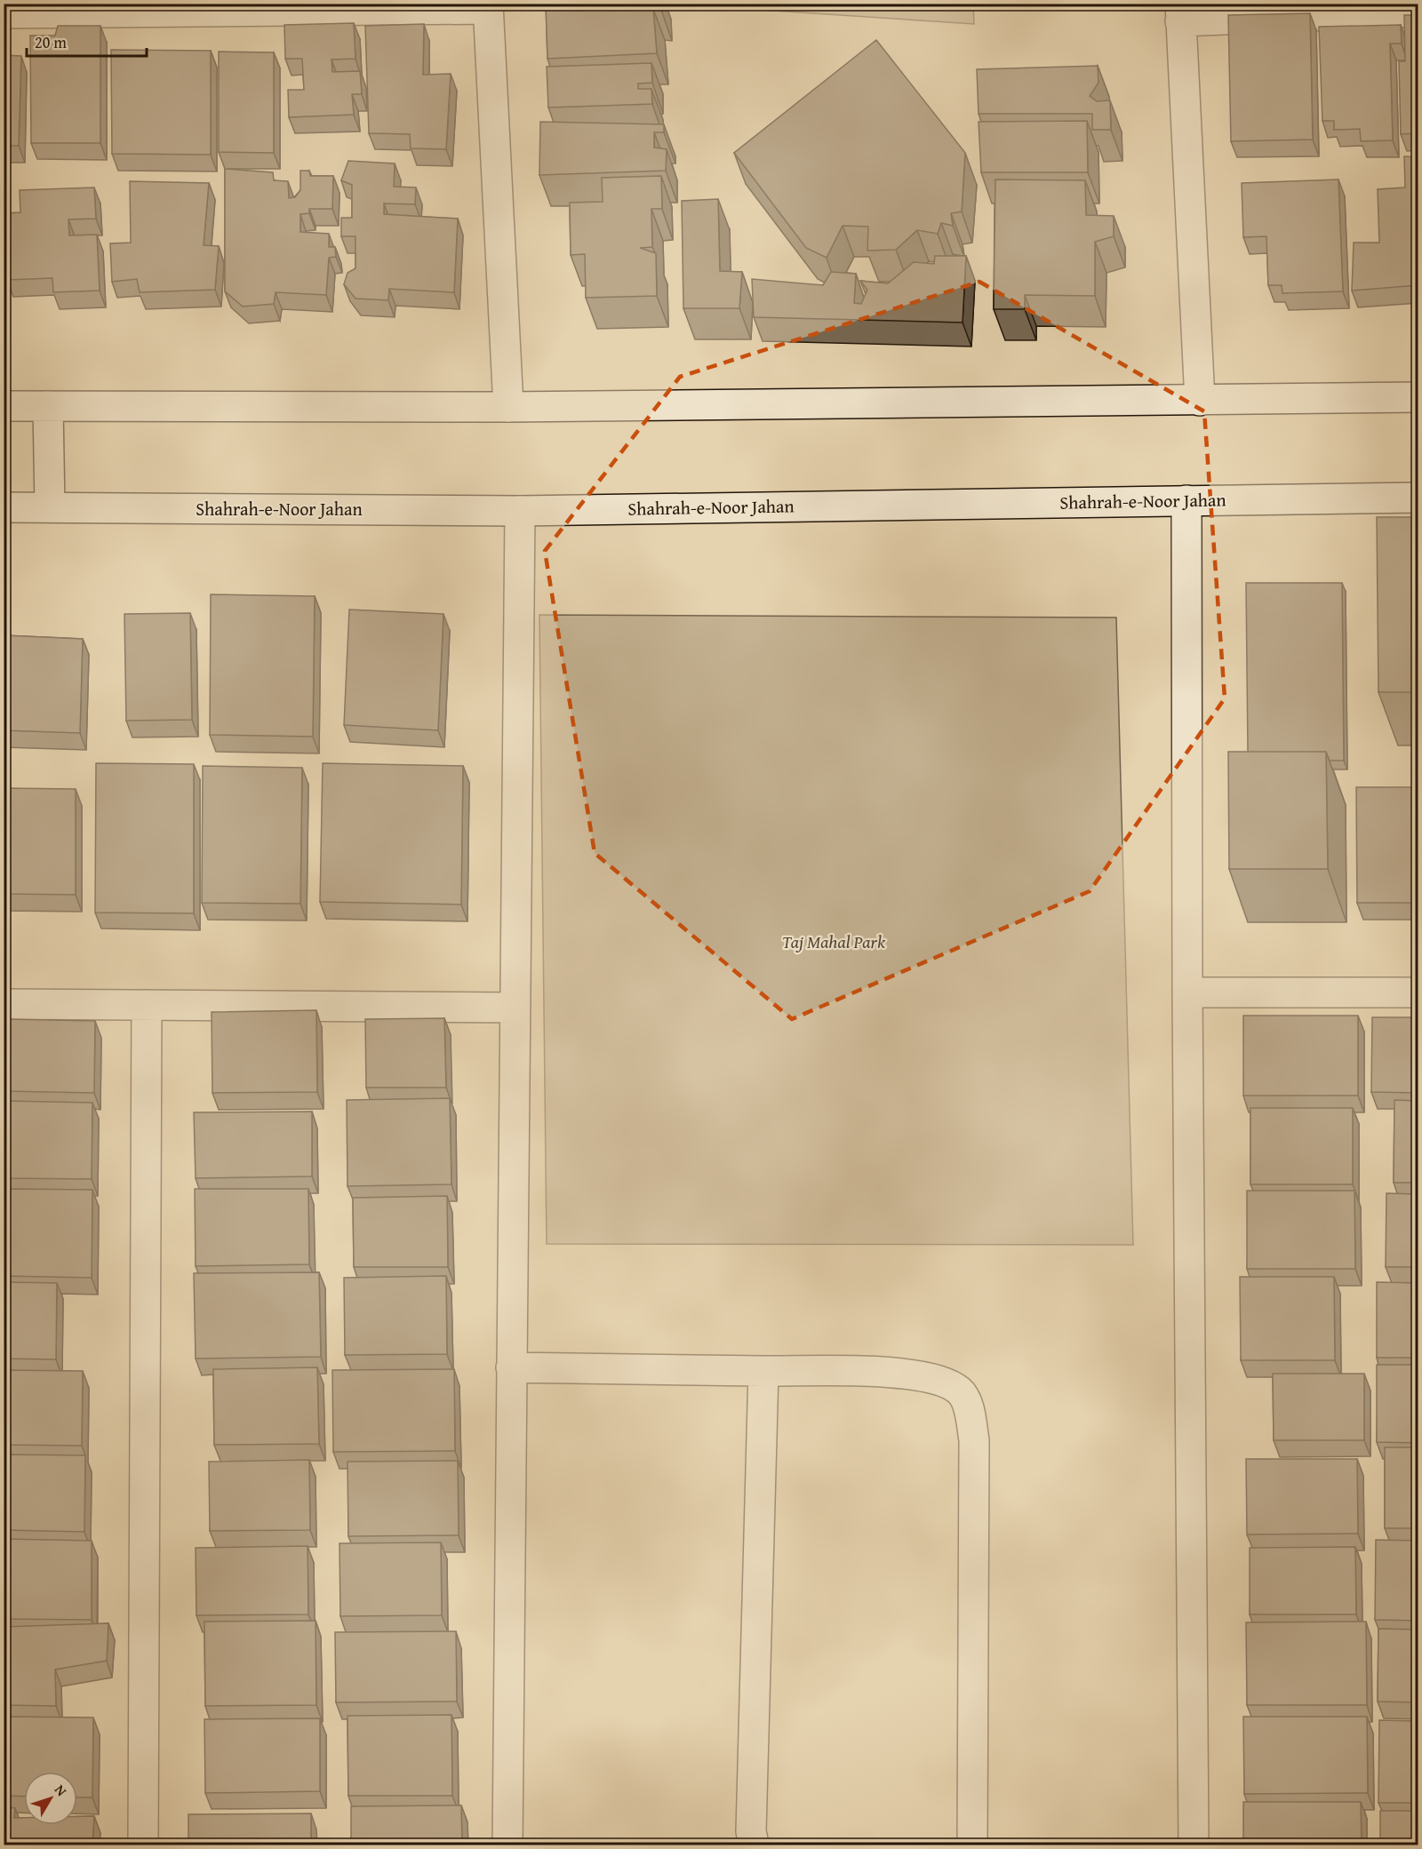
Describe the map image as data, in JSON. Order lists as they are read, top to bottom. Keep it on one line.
{"streets":{"street":["Shahrah-e-Noor Jahan"]},"parks":["Taj Mahal Park"],"scale_bar":"20 m","north":"top right"}
